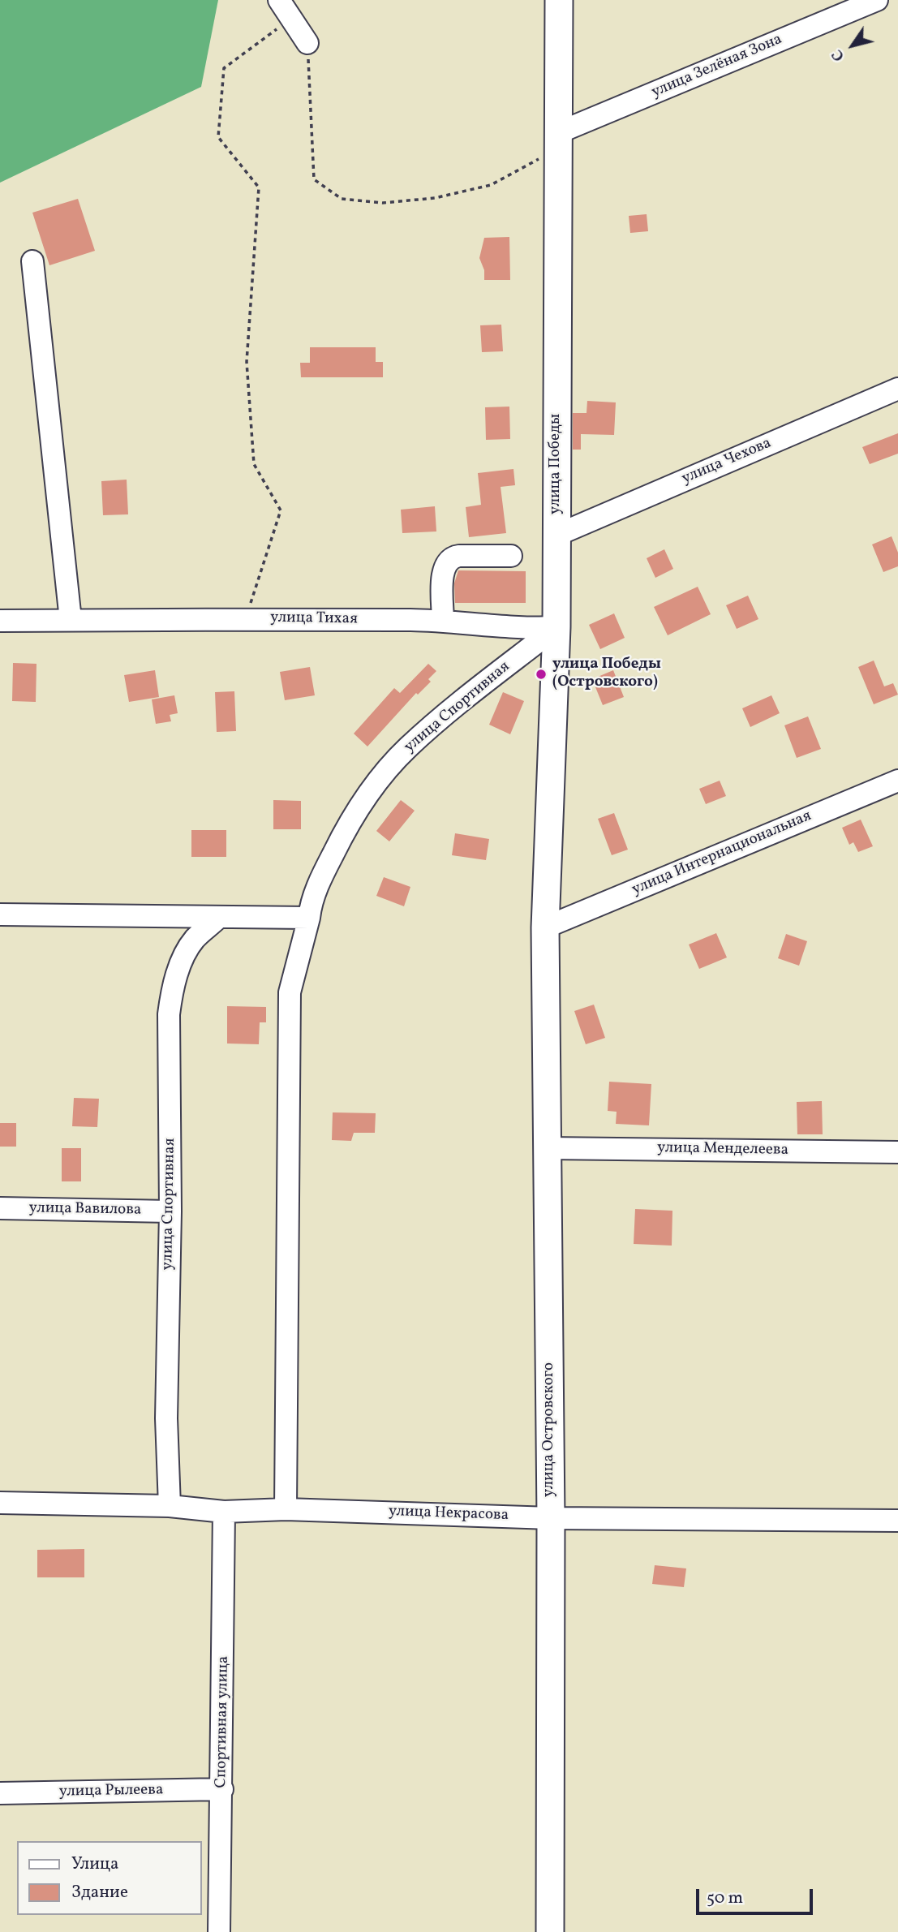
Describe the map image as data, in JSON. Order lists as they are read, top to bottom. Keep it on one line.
{"streets":{"main road":["улица Победы","улица Островского"],"street":["улица Зелёная Зона","улица Чехова","улица Тихая","улица Спортивная","улица Интернациональная","улица Менделеева","улица Вавилова","улица Некрасова","Спортивная улица","улица Рылеева"]},"crossings":[["улица Зелёная Зона","улица Победы"],["улица Чехова","улица Победы"],["улица Победы","улица Тихая"],["улица Победы","улица Спортивная"],["улица Победы","улица Интернациональная"],["улица Победы","улица Островского"],["улица Тихая","улица Спортивная"],["улица Спортивная","улица Вавилова"],["улица Спортивная","улица Некрасова"],["улица Интернациональная","улица Островского"],["улица Менделеева","улица Островского"],["улица Островского","улица Некрасова"],["улица Некрасова","Спортивная улица"],["Спортивная улица","улица Рылеева"]],"places":["улица Победы (Островского)"],"legend":["Улица","Здание"],"scale_bar":"50 m","north":"bottom left"}
